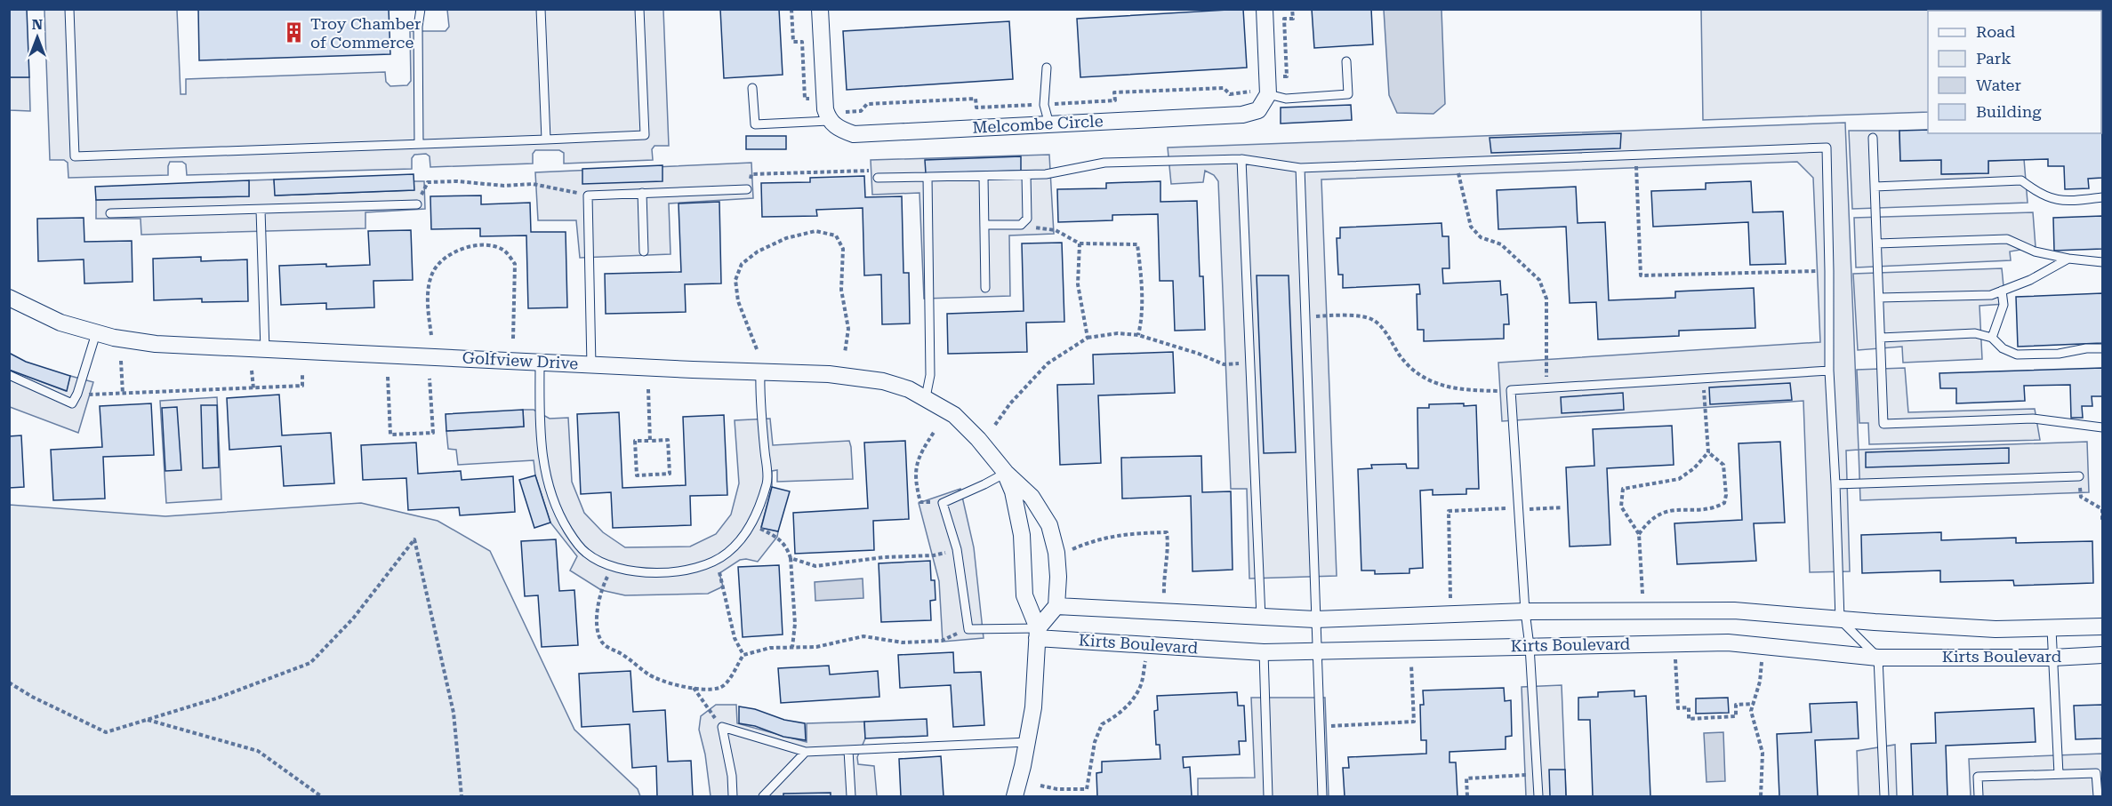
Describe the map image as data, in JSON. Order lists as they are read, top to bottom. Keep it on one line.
{"streets":{"street":["Melcombe Circle","Golfview Drive","Kirts Boulevard"]},"crossings":[["Golfview Drive","Kirts Boulevard"]],"places":{"building":["Troy Chamber of Commerce"]},"legend":["Road","Park","Water","Building"],"north":"top"}
